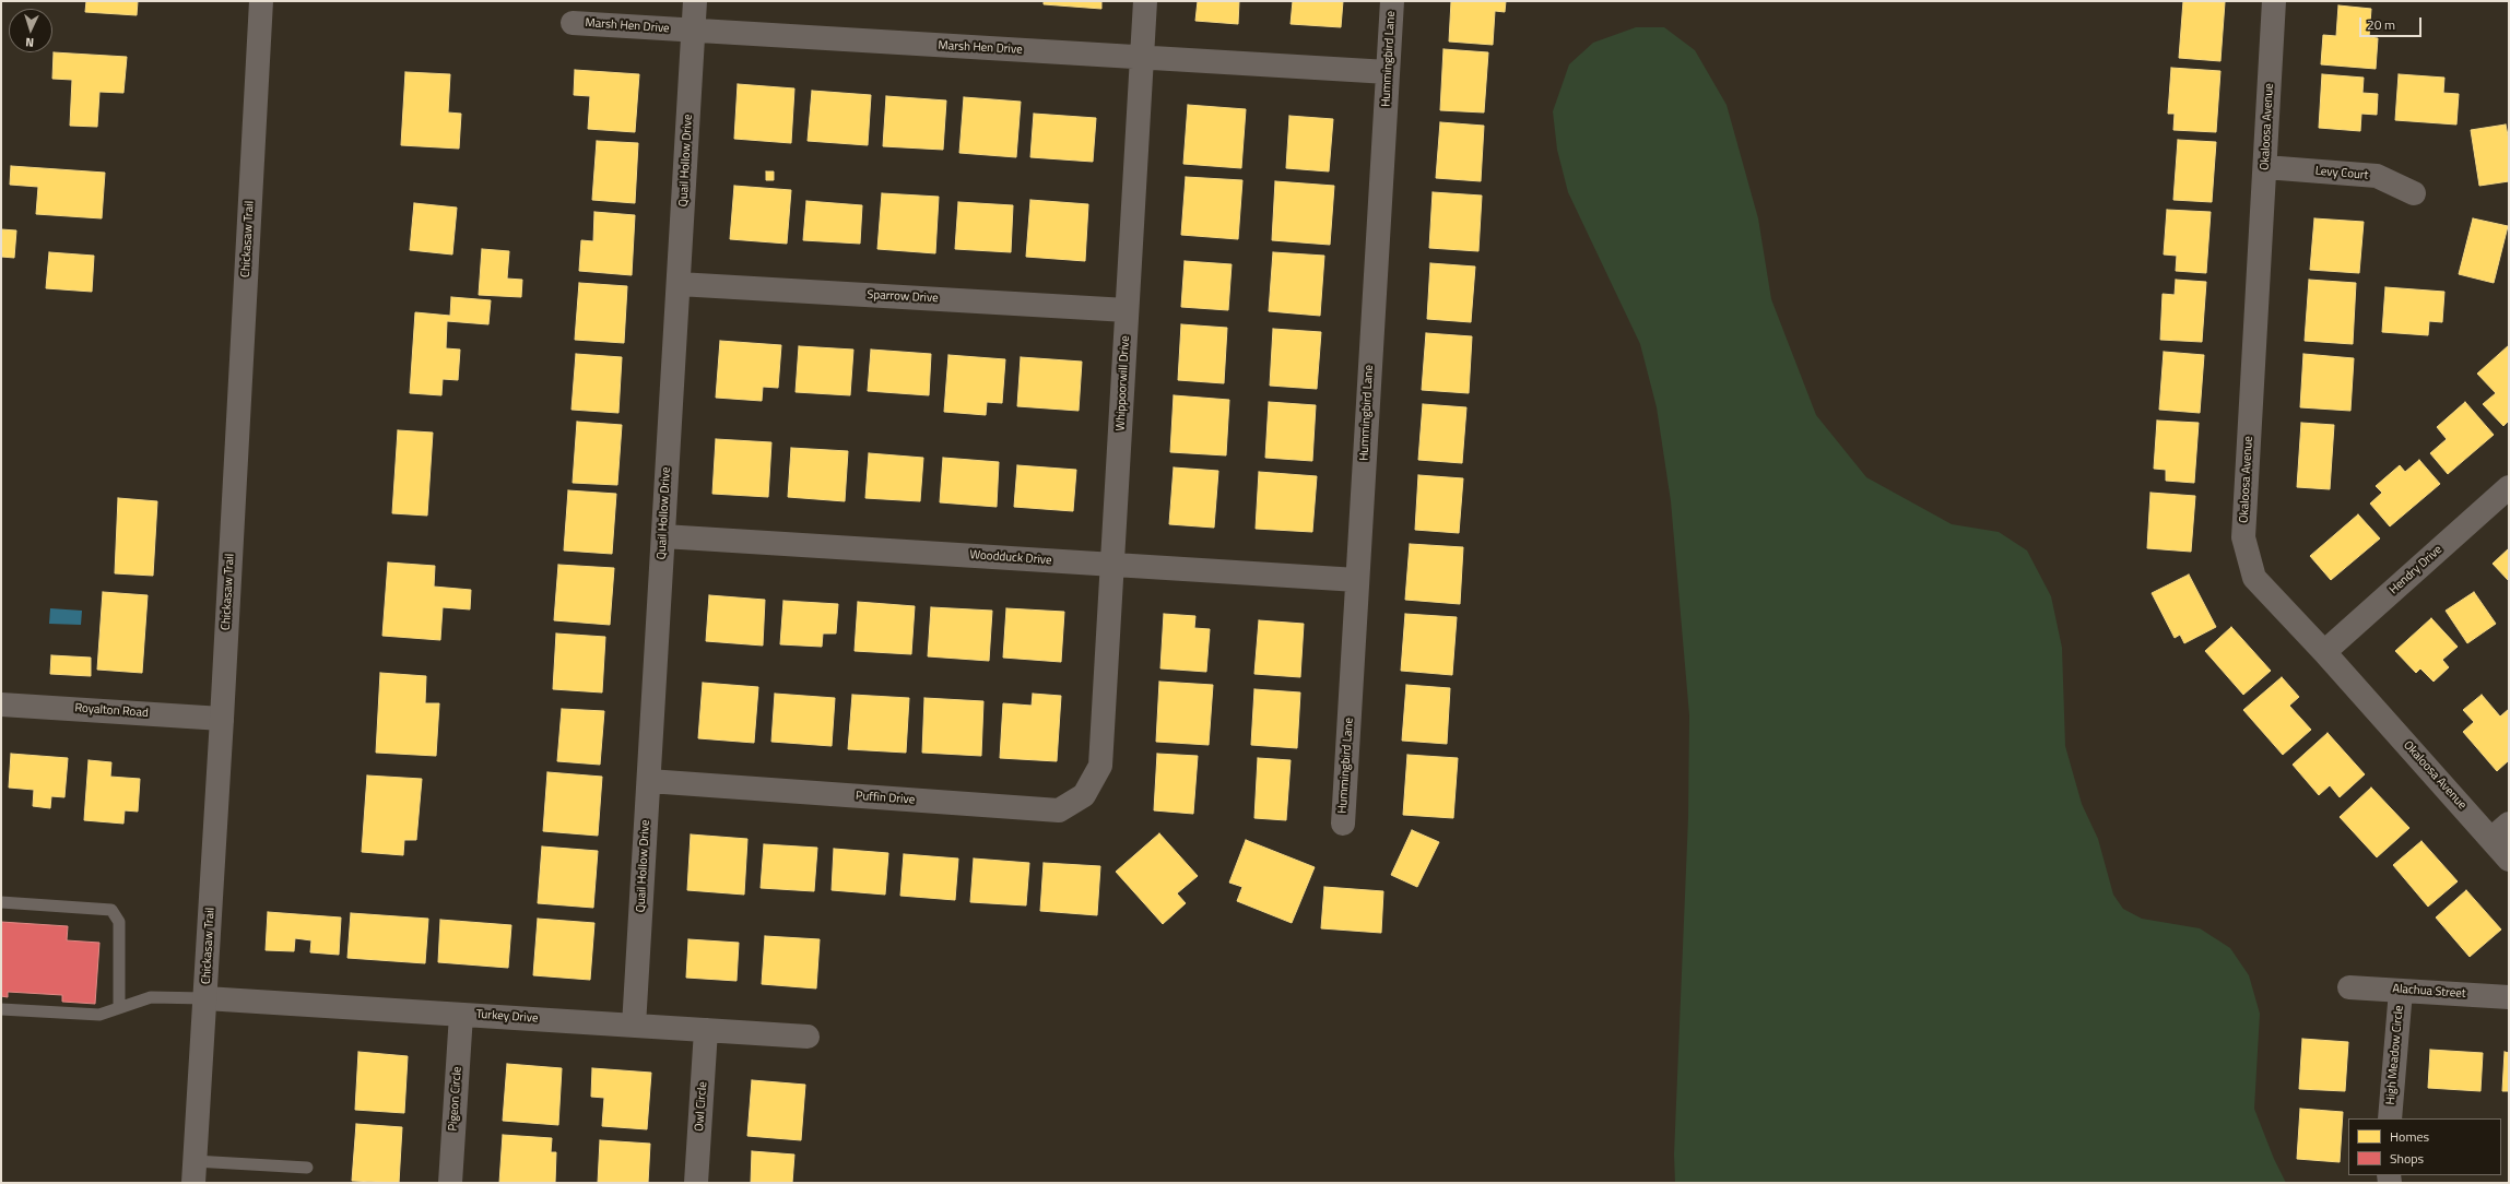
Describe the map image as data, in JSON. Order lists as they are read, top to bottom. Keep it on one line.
{"streets":{"street":["Marsh Hen Drive","Hummingbird Lane","Okaloosa Avenue","Quail Hollow Drive","Levy Court","Chickasaw Trail","Sparrow Drive","Whippoorwill Drive","Woodduck Drive","Hendry Drive","Royalton Road","Puffin Drive","Alachua Street","Turkey Drive","High Meadow Circle","Pigeon Circle","Owl Circle"]},"crossings":[["Marsh Hen Drive","Hummingbird Lane"],["Marsh Hen Drive","Quail Hollow Drive"],["Marsh Hen Drive","Whippoorwill Drive"],["Hummingbird Lane","Woodduck Drive"],["Okaloosa Avenue","Levy Court"],["Okaloosa Avenue","Hendry Drive"],["Quail Hollow Drive","Sparrow Drive"],["Quail Hollow Drive","Woodduck Drive"],["Quail Hollow Drive","Puffin Drive"],["Quail Hollow Drive","Turkey Drive"],["Chickasaw Trail","Royalton Road"],["Chickasaw Trail","Turkey Drive"],["Sparrow Drive","Whippoorwill Drive"],["Whippoorwill Drive","Woodduck Drive"],["Whippoorwill Drive","Puffin Drive"],["Alachua Street","High Meadow Circle"],["Turkey Drive","Pigeon Circle"],["Turkey Drive","Owl Circle"]],"legend":["Homes","Shops"],"scale_bar":"20 m","north":"bottom"}
